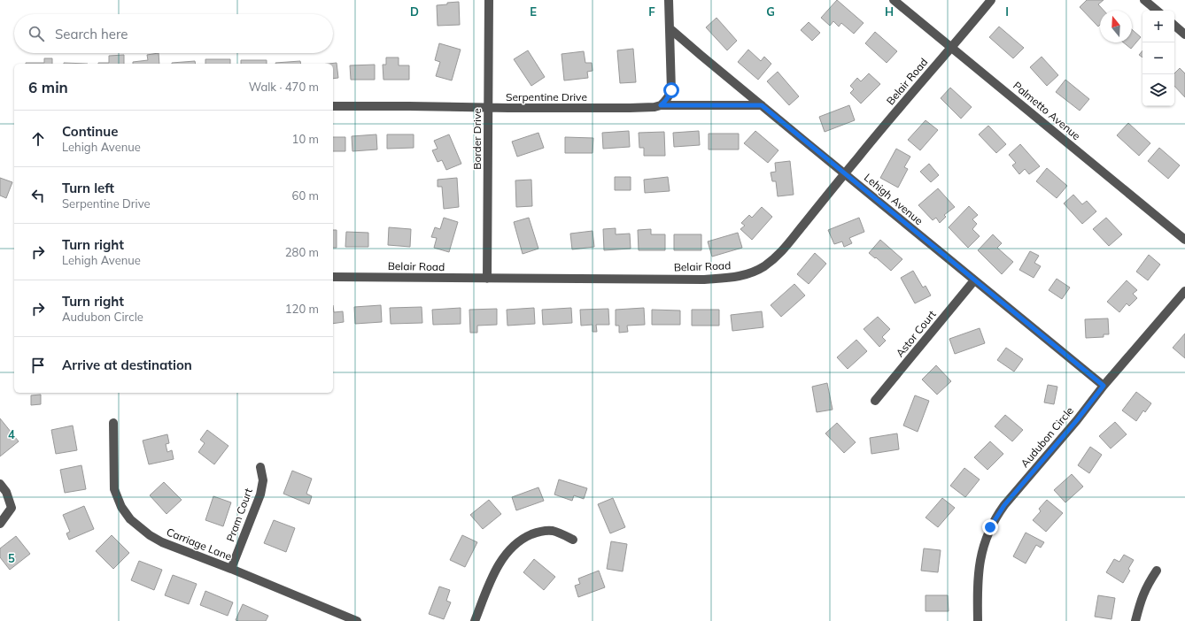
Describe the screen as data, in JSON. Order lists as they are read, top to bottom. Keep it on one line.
{"streets":{"street":["Belair Road","Serpentine Drive","Palmetto Avenue","Border Drive","Lehigh Avenue","Astor Court","Audubon Circle","Pram Court","Carriage Lane"]},"crossings":[["Belair Road","Palmetto Avenue"],["Belair Road","Border Drive"],["Belair Road","Lehigh Avenue"],["Serpentine Drive","Border Drive"],["Serpentine Drive","Lehigh Avenue"],["Lehigh Avenue","Astor Court"],["Lehigh Avenue","Audubon Circle"],["Pram Court","Carriage Lane"]],"north":"top","page":{"map_buttons":["+","−"],"search":"Search here","heading":["6 min","Walk · 470 m"],"list":[["Continue","Lehigh Avenue","10 m"],["Turn left","Serpentine Drive","60 m"],["Turn right","Lehigh Avenue","280 m"],["Turn right","Audubon Circle","120 m"],"Arrive at destination"]},"grid":{"columns":["D","E","F","G","H","I"],"rows":["4","5"]}}
